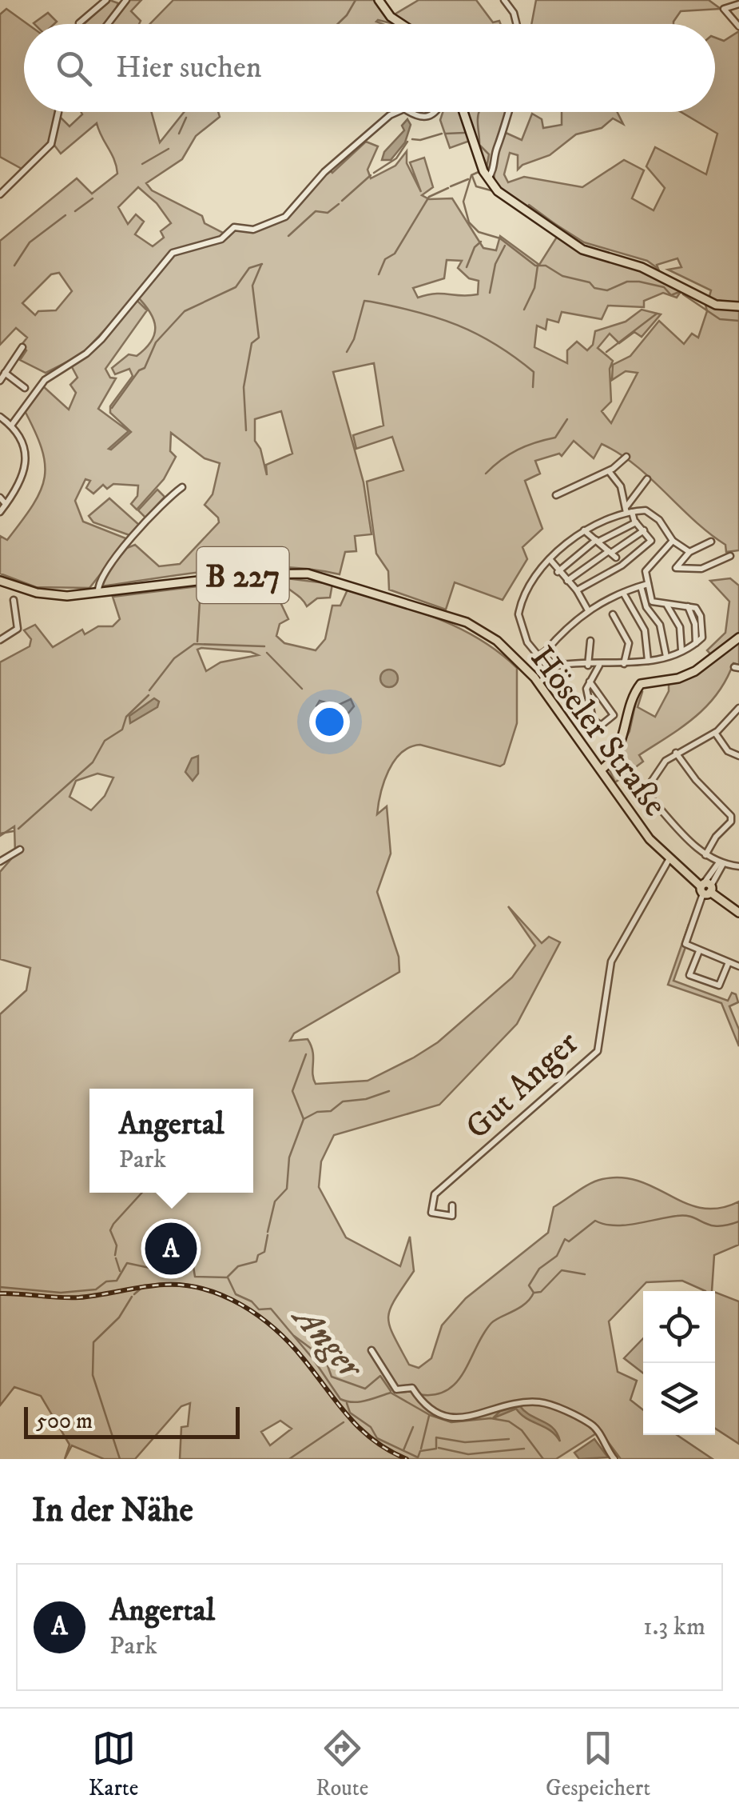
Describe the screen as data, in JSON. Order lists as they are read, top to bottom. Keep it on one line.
{"streets":{"main road":["B 227","Höseler Straße"],"street":["Gut Anger"]},"crossings":[["B 227","Höseler Straße"],["Höseler Straße","Gut Anger"]],"water":["Anger"],"scale_bar":"500 m","page":{"search":"Hier suchen","popup":["Angertal","Park"],"pins":"A","scale":"500 m","heading":"In der Nähe","list":[{"mark":"A","name":"Angertal","note":"Park","value":"1.3 km"}],"nav":["Karte","Route","Gespeichert"]}}
